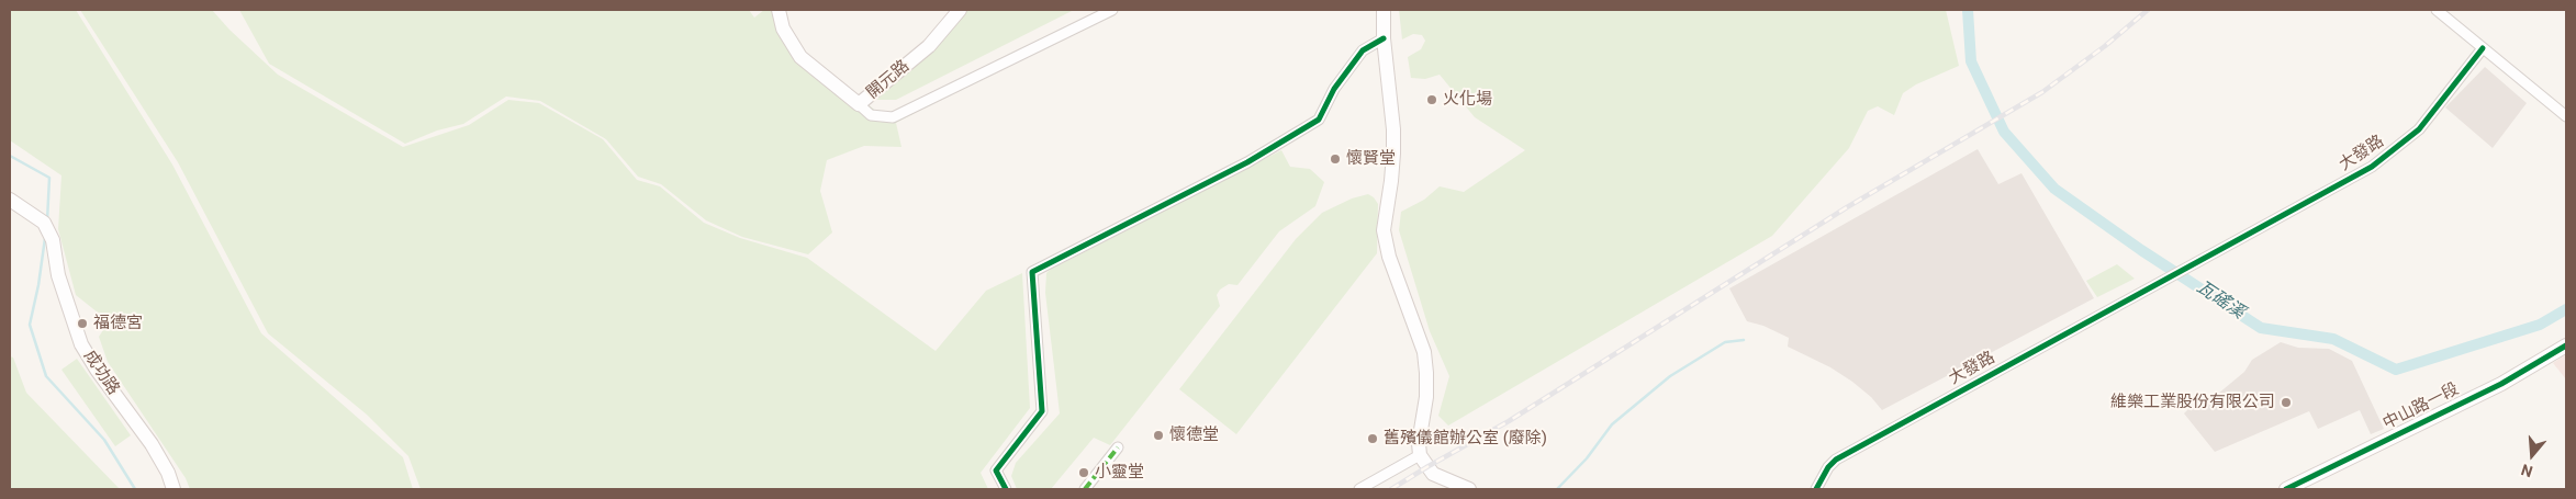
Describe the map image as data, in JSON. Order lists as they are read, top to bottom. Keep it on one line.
{"streets":{"street":["開元路","大發路","成功路","中山路一段"]},"water":["瓦磘溪"],"places":["火化場","懷賢堂","福德宮","維樂工業股份有限公司","懷德堂","舊殯儀館辦公室 (廢除)","小靈堂"],"north":"bottom"}
